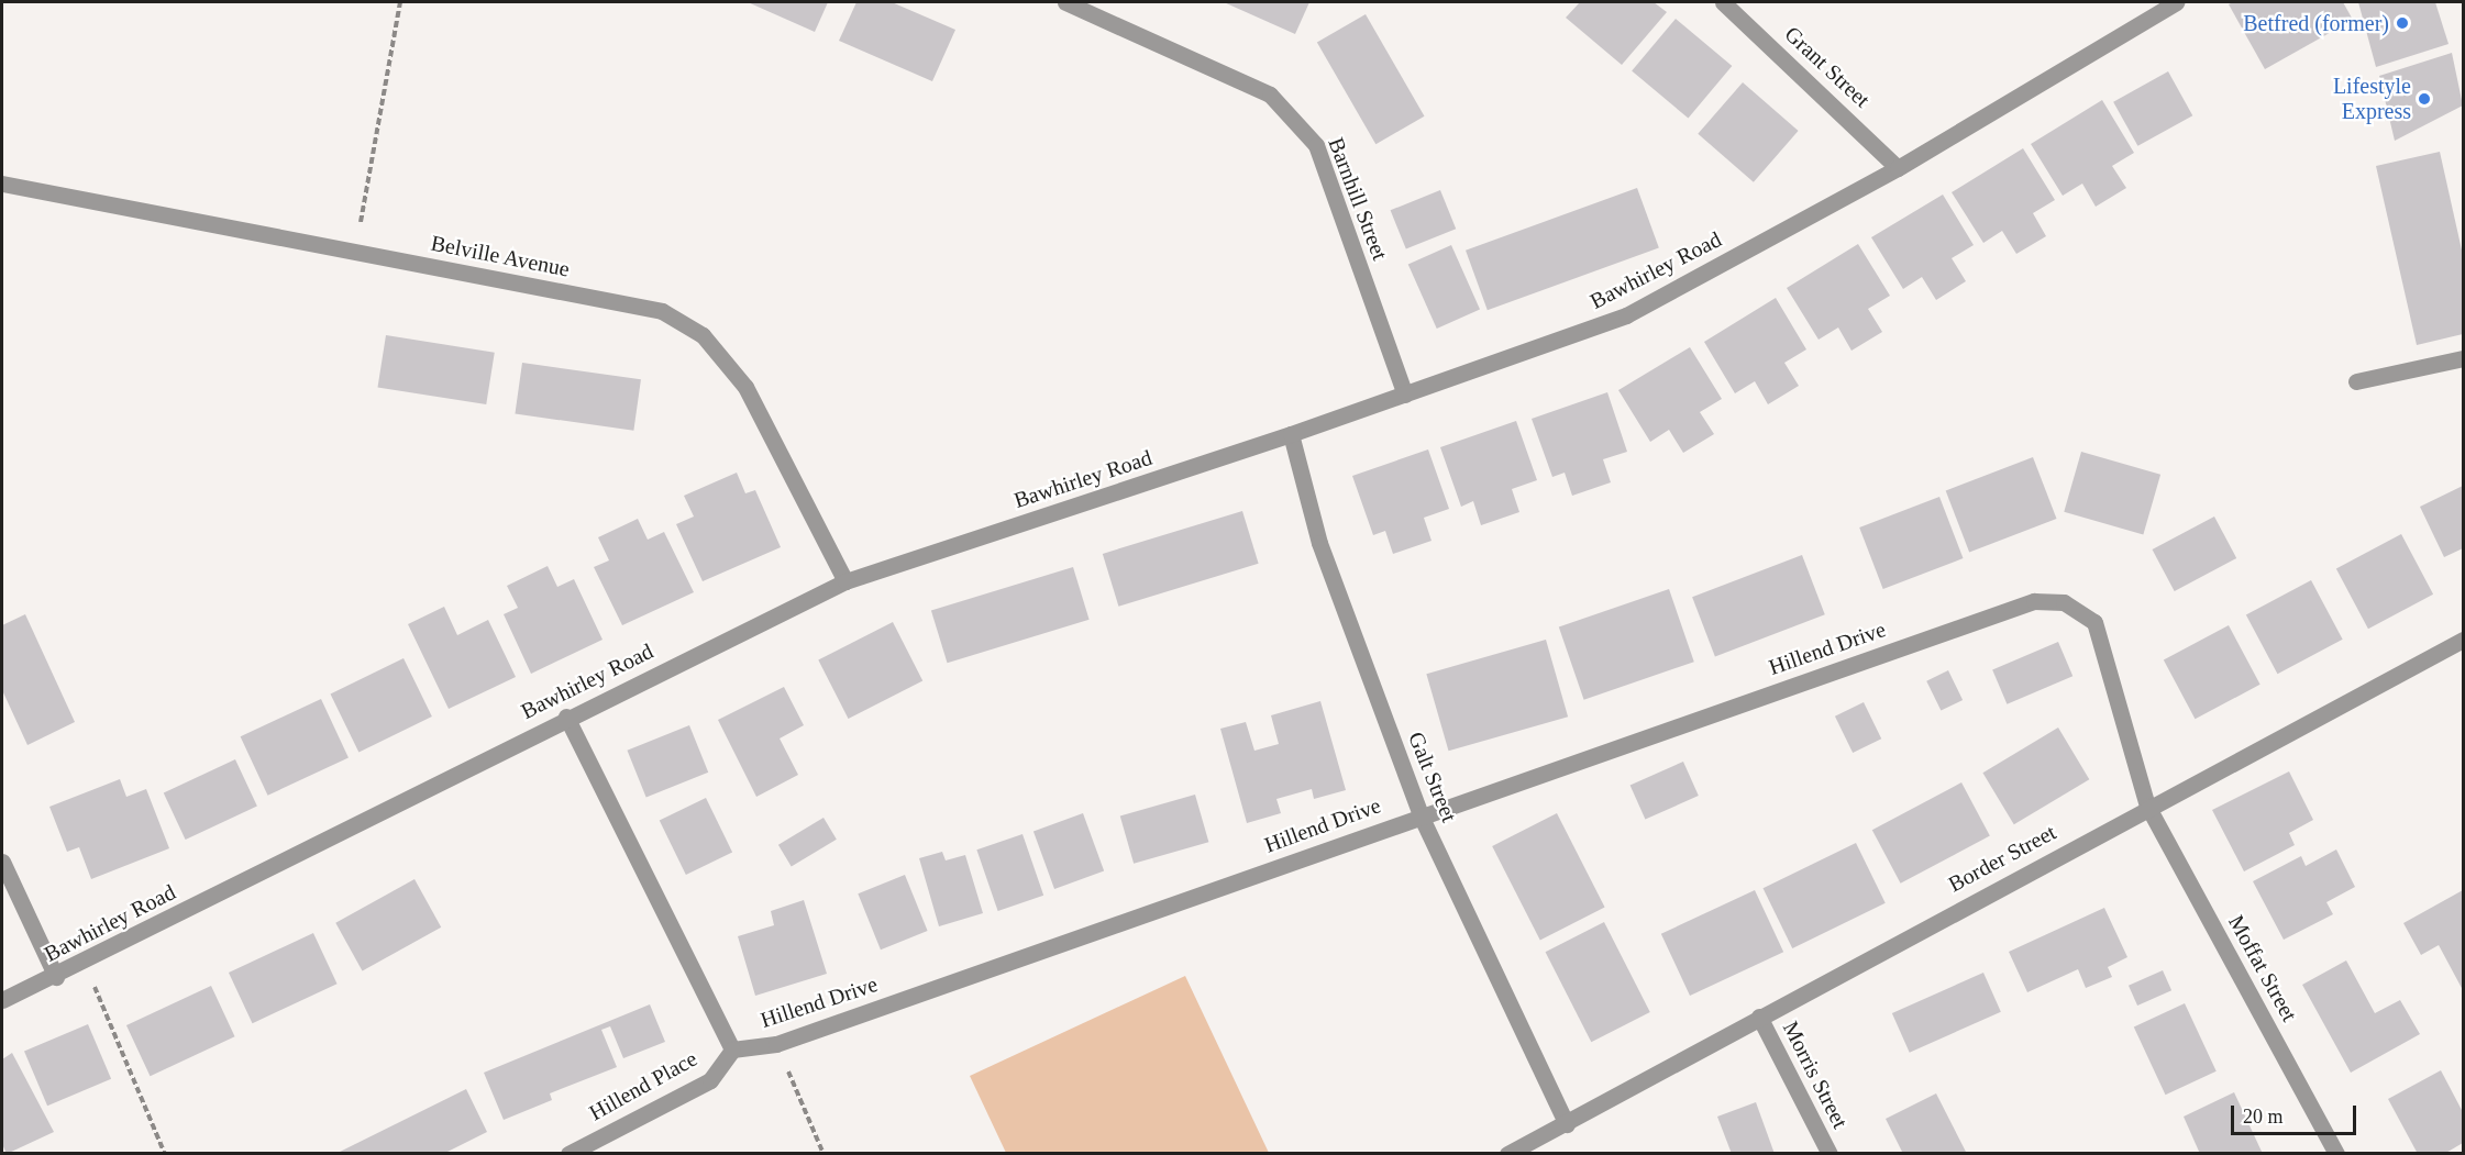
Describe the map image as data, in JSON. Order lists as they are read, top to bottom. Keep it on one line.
{"streets":{"street":["Grant Street","Barnhill Street","Belville Avenue","Bawhirley Road","Hillend Drive","Galt Street","Border Street","Moffat Street","Morris Street","Hillend Place"]},"crossings":[["Grant Street","Bawhirley Road"],["Barnhill Street","Bawhirley Road"],["Belville Avenue","Bawhirley Road"],["Bawhirley Road","Galt Street"],["Hillend Drive","Galt Street"],["Hillend Drive","Border Street"],["Hillend Drive","Moffat Street"],["Hillend Drive","Hillend Place"],["Galt Street","Border Street"],["Border Street","Moffat Street"],["Border Street","Morris Street"]],"places":["Betfred (former)","Lifestyle Express"],"scale_bar":"20 m"}
